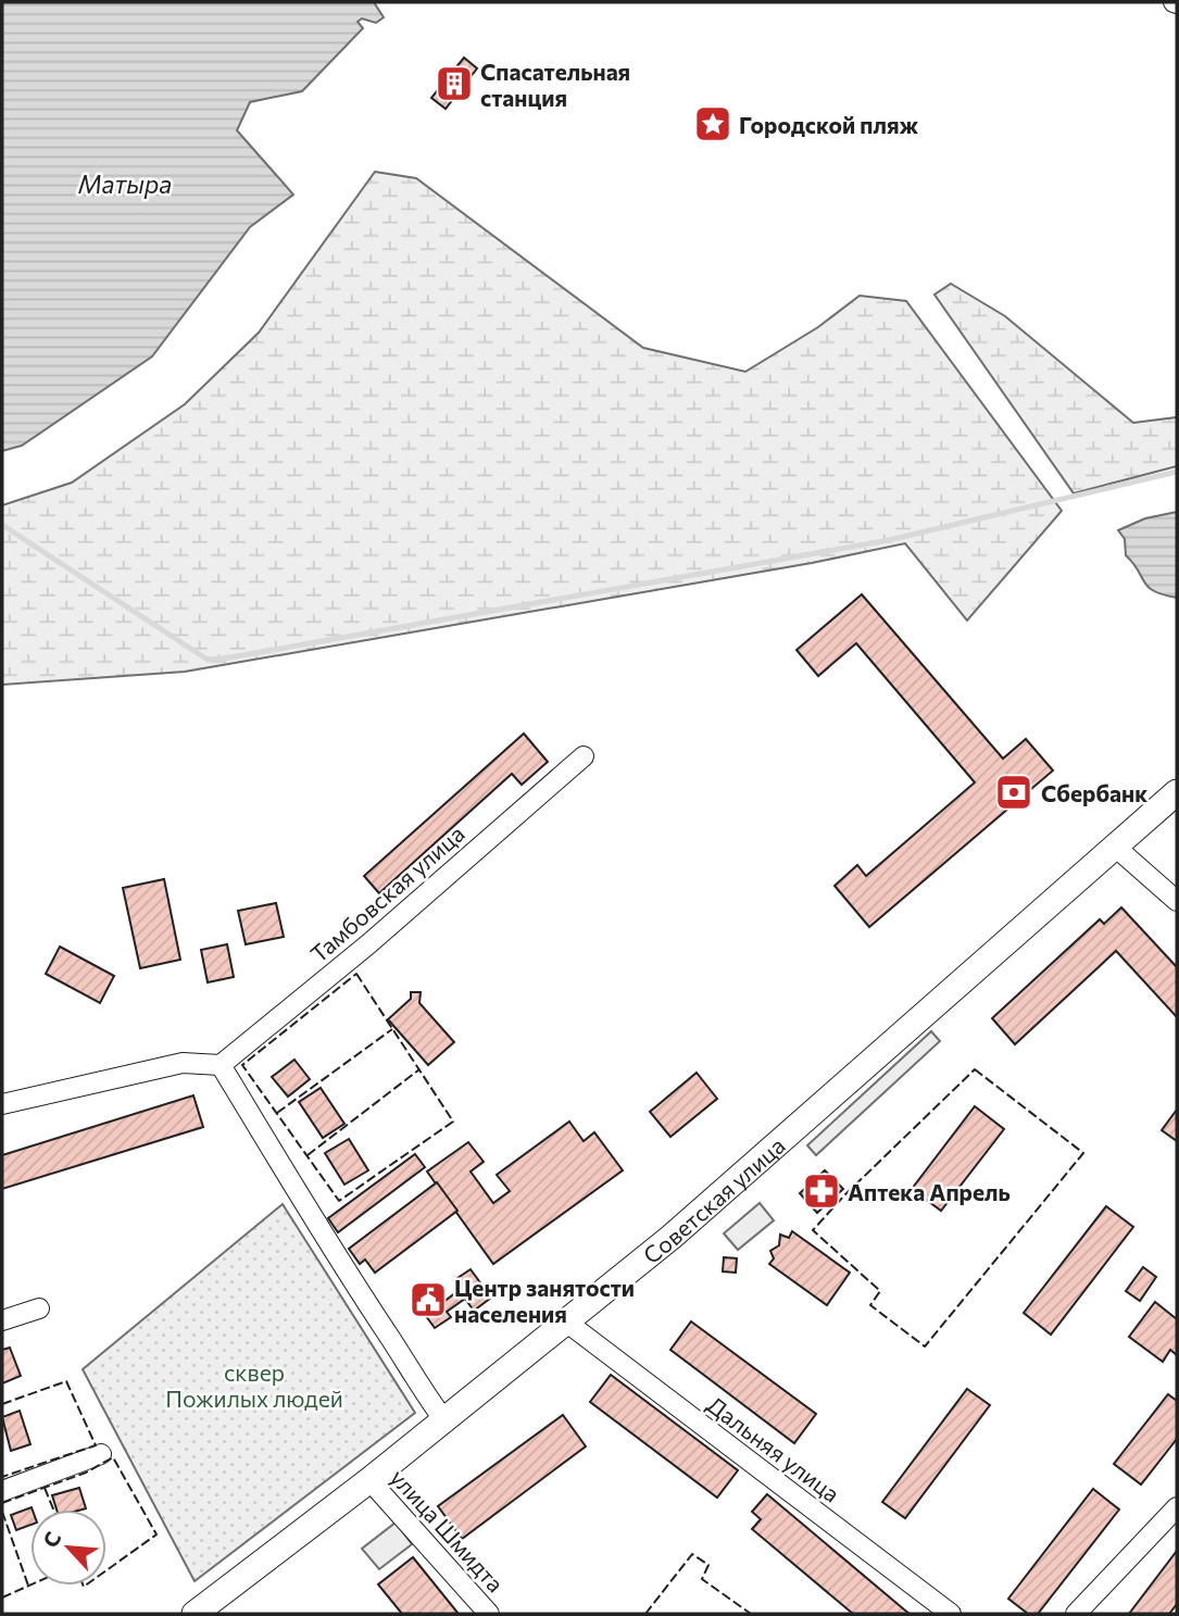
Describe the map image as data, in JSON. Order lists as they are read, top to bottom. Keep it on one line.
{"streets":{"main road":["Советская улица"],"street":["Тамбовская улица","Дальняя улица","улица Шмидта"]},"crossings":[["Советская улица","Дальняя улица"],["Советская улица","улица Шмидта"]],"water":["Матыра"],"parks":["сквер Пожилых людей"],"places":{"building":["Спасательная станция"],"place":["Городской пляж"],"bank":["Сбербанк"],"pharmacy":["Аптека Апрель"],"public building":["Центр занятости населения"]},"north":"top left"}
